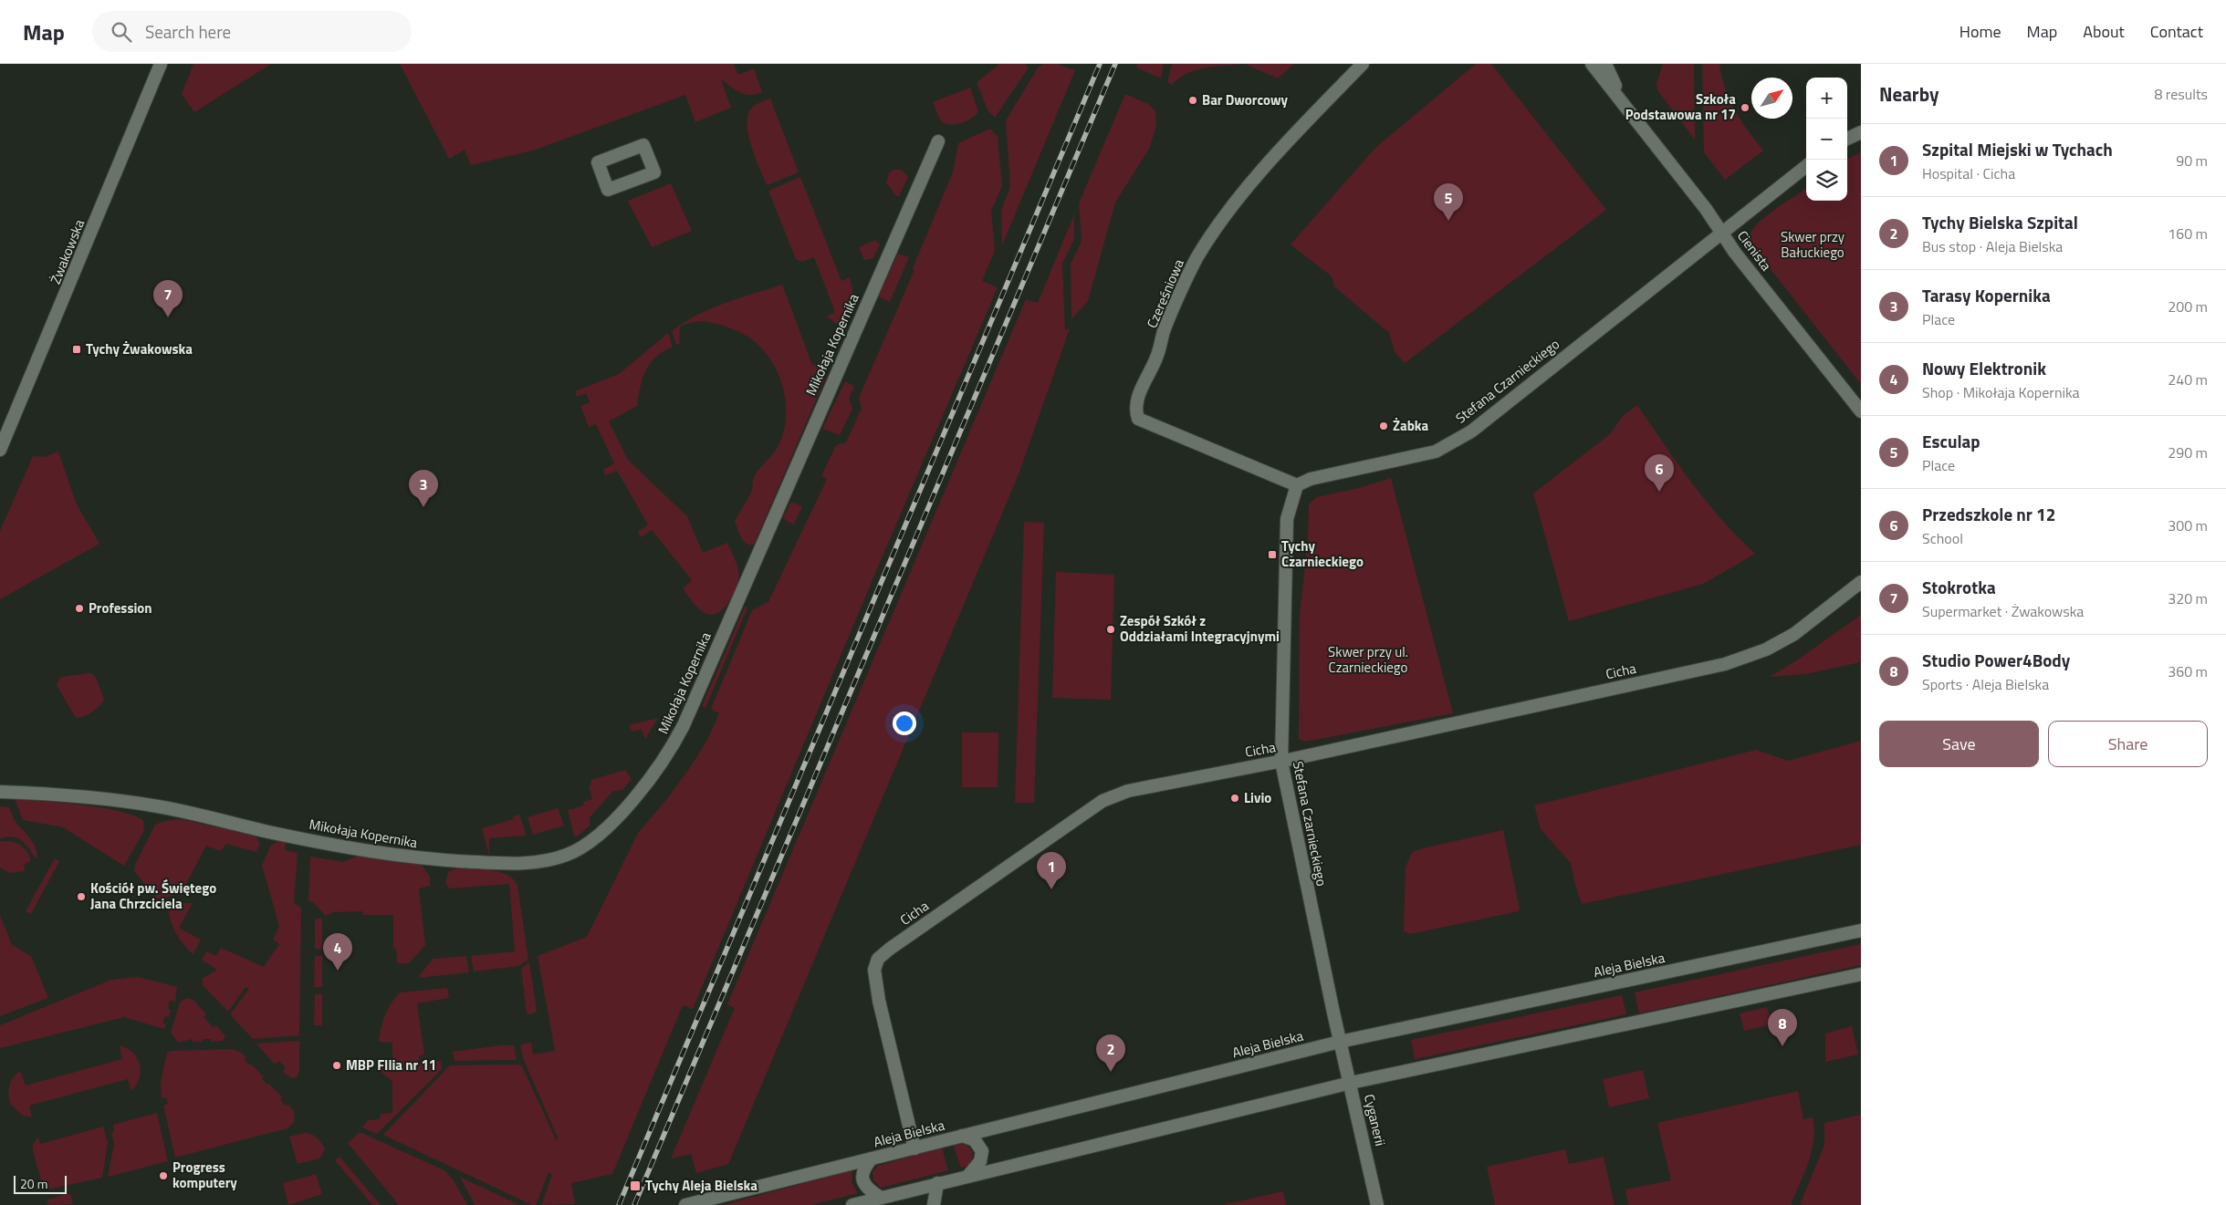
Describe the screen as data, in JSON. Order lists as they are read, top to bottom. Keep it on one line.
{"streets":{"street":["Cienista","Żwakowska","Czereśniowa","Mikołaja Kopernika","Stefana Czarnieckiego","Cicha","Aleja Bielska","Cyganerii"]},"crossings":[["Cienista","Stefana Czarnieckiego"],["Czereśniowa","Stefana Czarnieckiego"],["Stefana Czarnieckiego","Cicha"],["Stefana Czarnieckiego","Aleja Bielska"],["Stefana Czarnieckiego","Cyganerii"],["Cicha","Aleja Bielska"],["Aleja Bielska","Cyganerii"]],"parks":["Skwer przy Bałuckiego","Skwer przy ul. Czarnieckiego"],"places":{"other":["Bar Dworcowy","Szkoła Podstawowa nr 17","Żabka","Profession","Zespół Szkół z Oddziałami Integracyjnymi","Livio","Kościół pw. Świętego Jana Chrzciciela","MBP FIlia nr 11","Progress komputery"],"transit":["Tychy Żwakowska","Tychy Czarnieckiego","Tychy Aleja Bielska"]},"scale_bar":"20 m","north":"top right","page":{"header":"Map","search":"Search here","nav":["Home","Map","About","Contact"],"heading":["Nearby","8 results"],"map_buttons":["+","−"],"list":[{"mark":"1","name":"Szpital Miejski w Tychach","note":"Hospital · Cicha","value":"90 m"},{"mark":"2","name":"Tychy Bielska Szpital","note":"Bus stop · Aleja Bielska","value":"160 m"},{"mark":"3","name":"Tarasy Kopernika","note":"Place","value":"200 m"},{"mark":"4","name":"Nowy Elektronik","note":"Shop · Mikołaja Kopernika","value":"240 m"},{"mark":"5","name":"Esculap","note":"Place","value":"290 m"},{"mark":"6","name":"Przedszkole nr 12","note":"School","value":"300 m"},{"mark":"7","name":"Stokrotka","note":"Supermarket · Żwakowska","value":"320 m"},{"mark":"8","name":"Studio Power4Body","note":"Sports · Aleja Bielska","value":"360 m"}],"pins":["5","7","6","3","1","4","8","2"],"buttons":["Save","Share"],"scale":"20 m"}}
